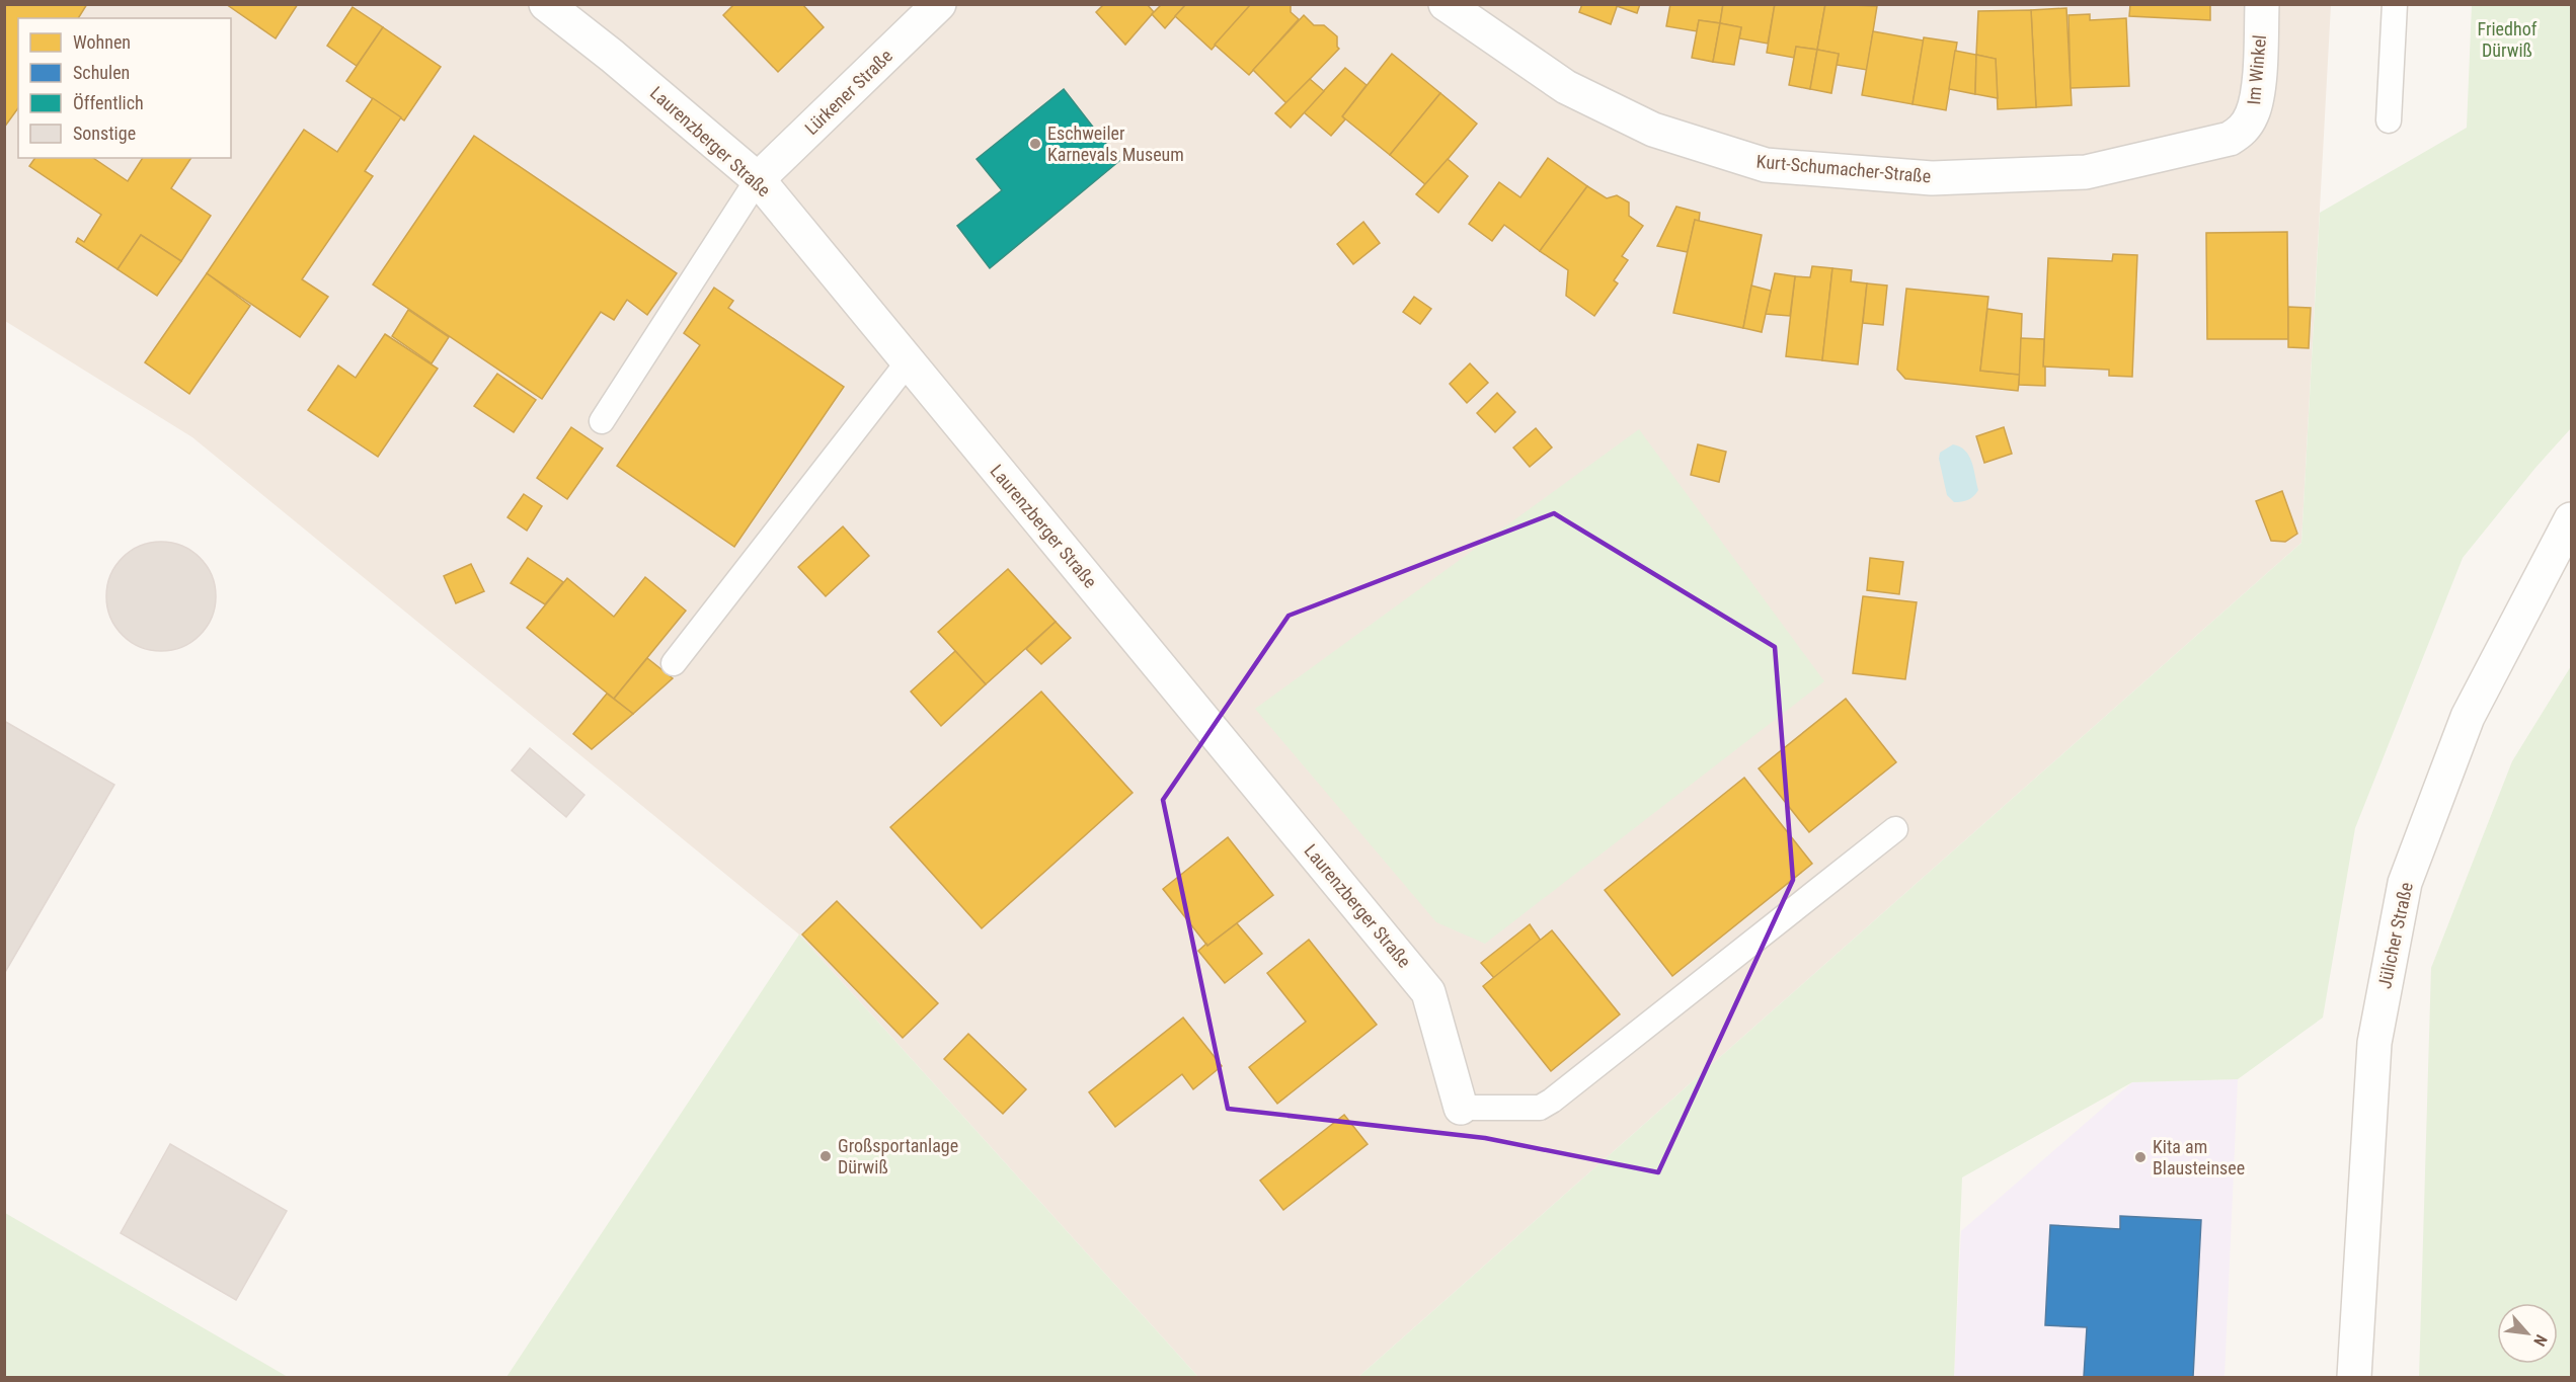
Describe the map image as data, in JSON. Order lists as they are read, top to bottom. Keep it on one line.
{"streets":{"street":["Im Winkel","Lürkener Straße","Laurenzberger Straße","Kurt-Schumacher-Straße","Jülicher Straße"]},"crossings":[["Im Winkel","Kurt-Schumacher-Straße"],["Lürkener Straße","Laurenzberger Straße"]],"parks":["Friedhof Dürwiß"],"places":["Eschweiler Karnevals Museum","Großsportanlage Dürwiß","Kita am Blausteinsee"],"legend":["Wohnen","Schulen","Öffentlich","Sonstige"],"north":"bottom right"}
